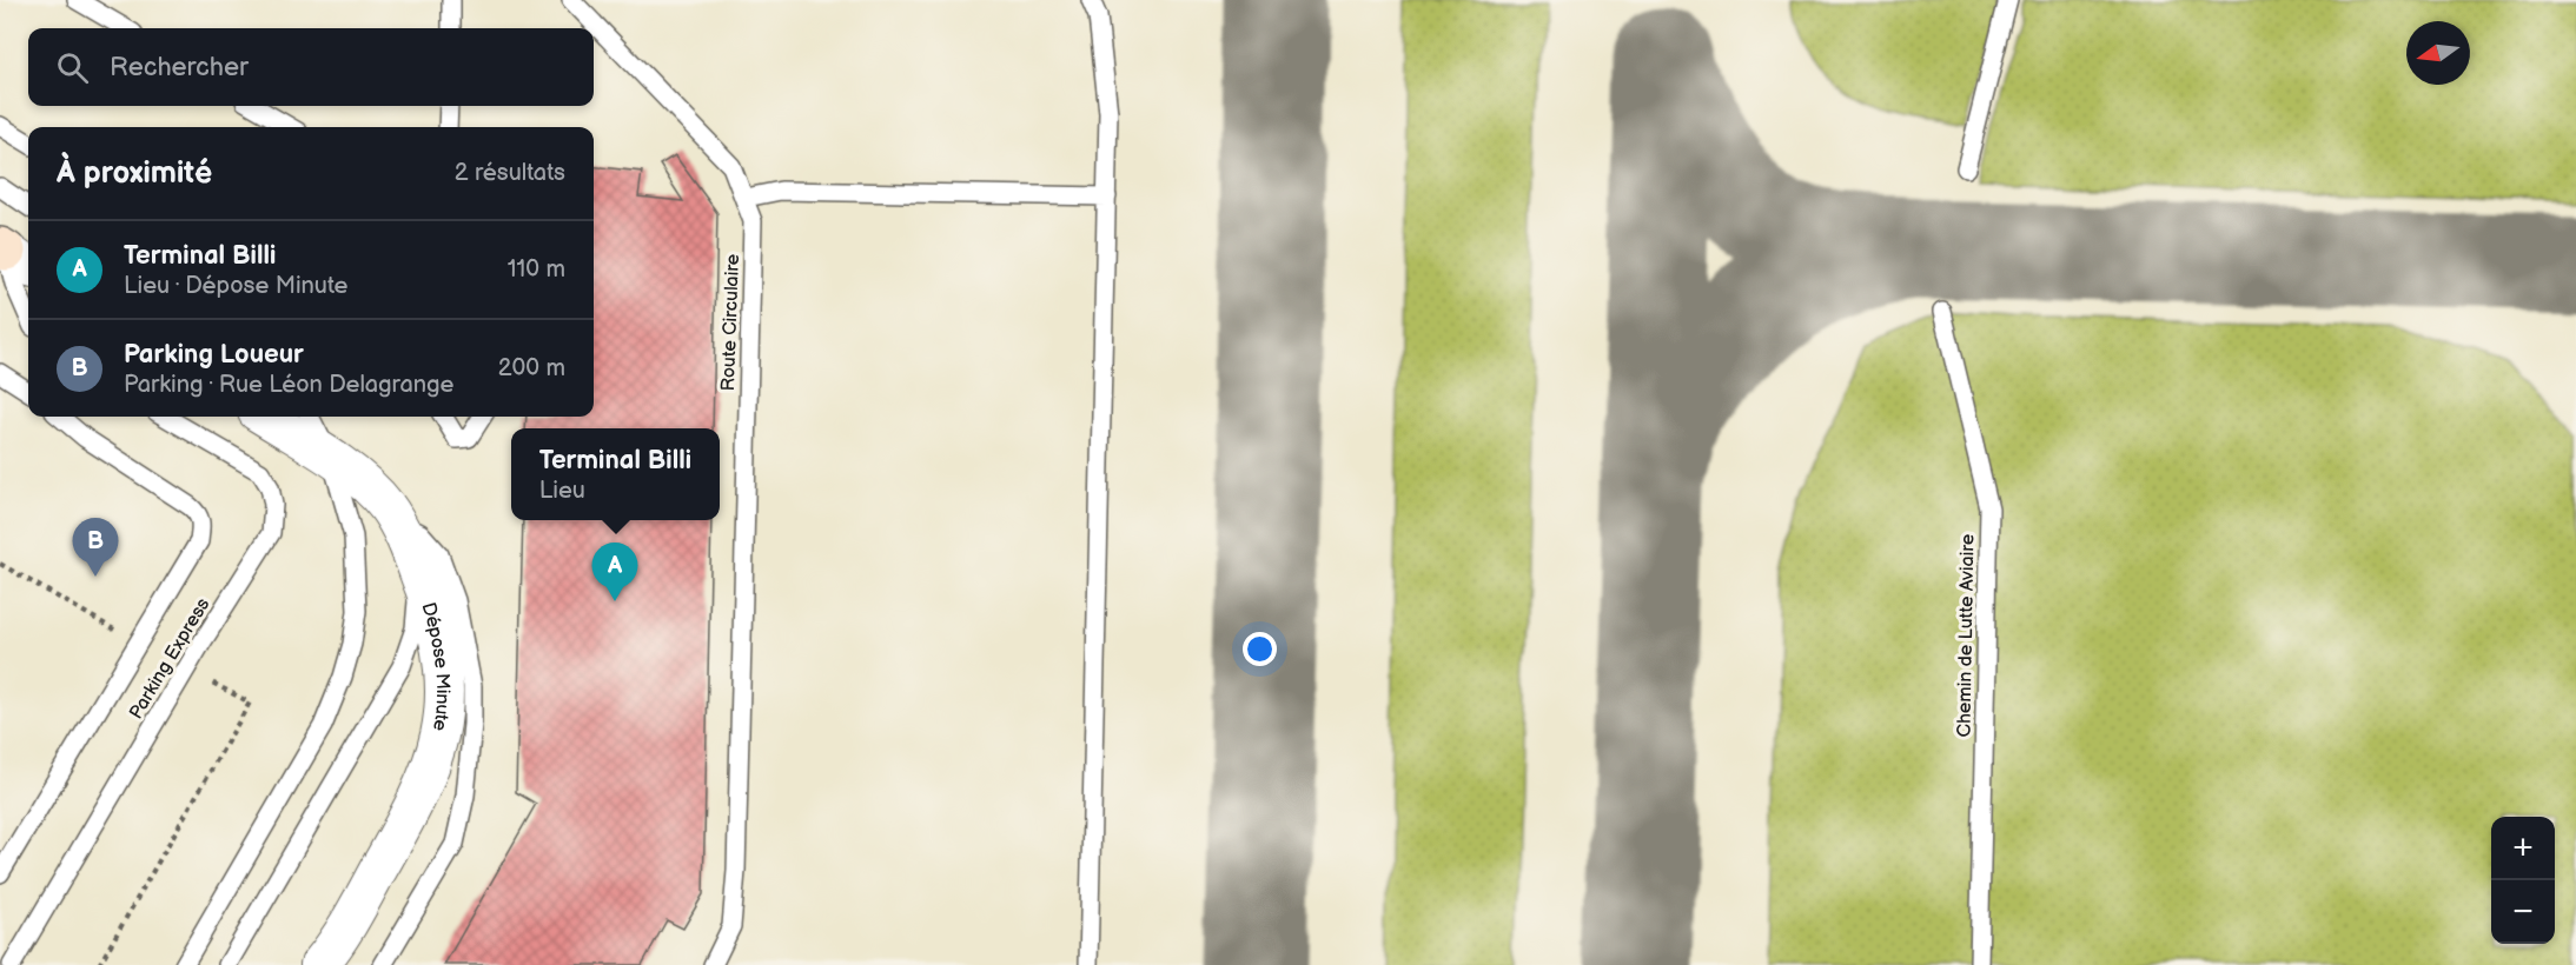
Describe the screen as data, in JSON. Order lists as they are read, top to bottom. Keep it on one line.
{"streets":{"street":["Dépose Minute"],"lane":["Route Circulaire","Chemin de Lutte Aviaire","Parking Express"]},"north":"left","page":{"search":"Rechercher","heading":["À proximité","2 résultats"],"list":[{"mark":"A","name":"Terminal Billi","note":"Lieu · Dépose Minute","value":"110 m"},{"mark":"B","name":"Parking Loueur","note":"Parking · Rue Léon Delagrange","value":"200 m"}],"popup":["Terminal Billi","Lieu"],"pins":["B","A"],"map_buttons":["+","−"]}}
